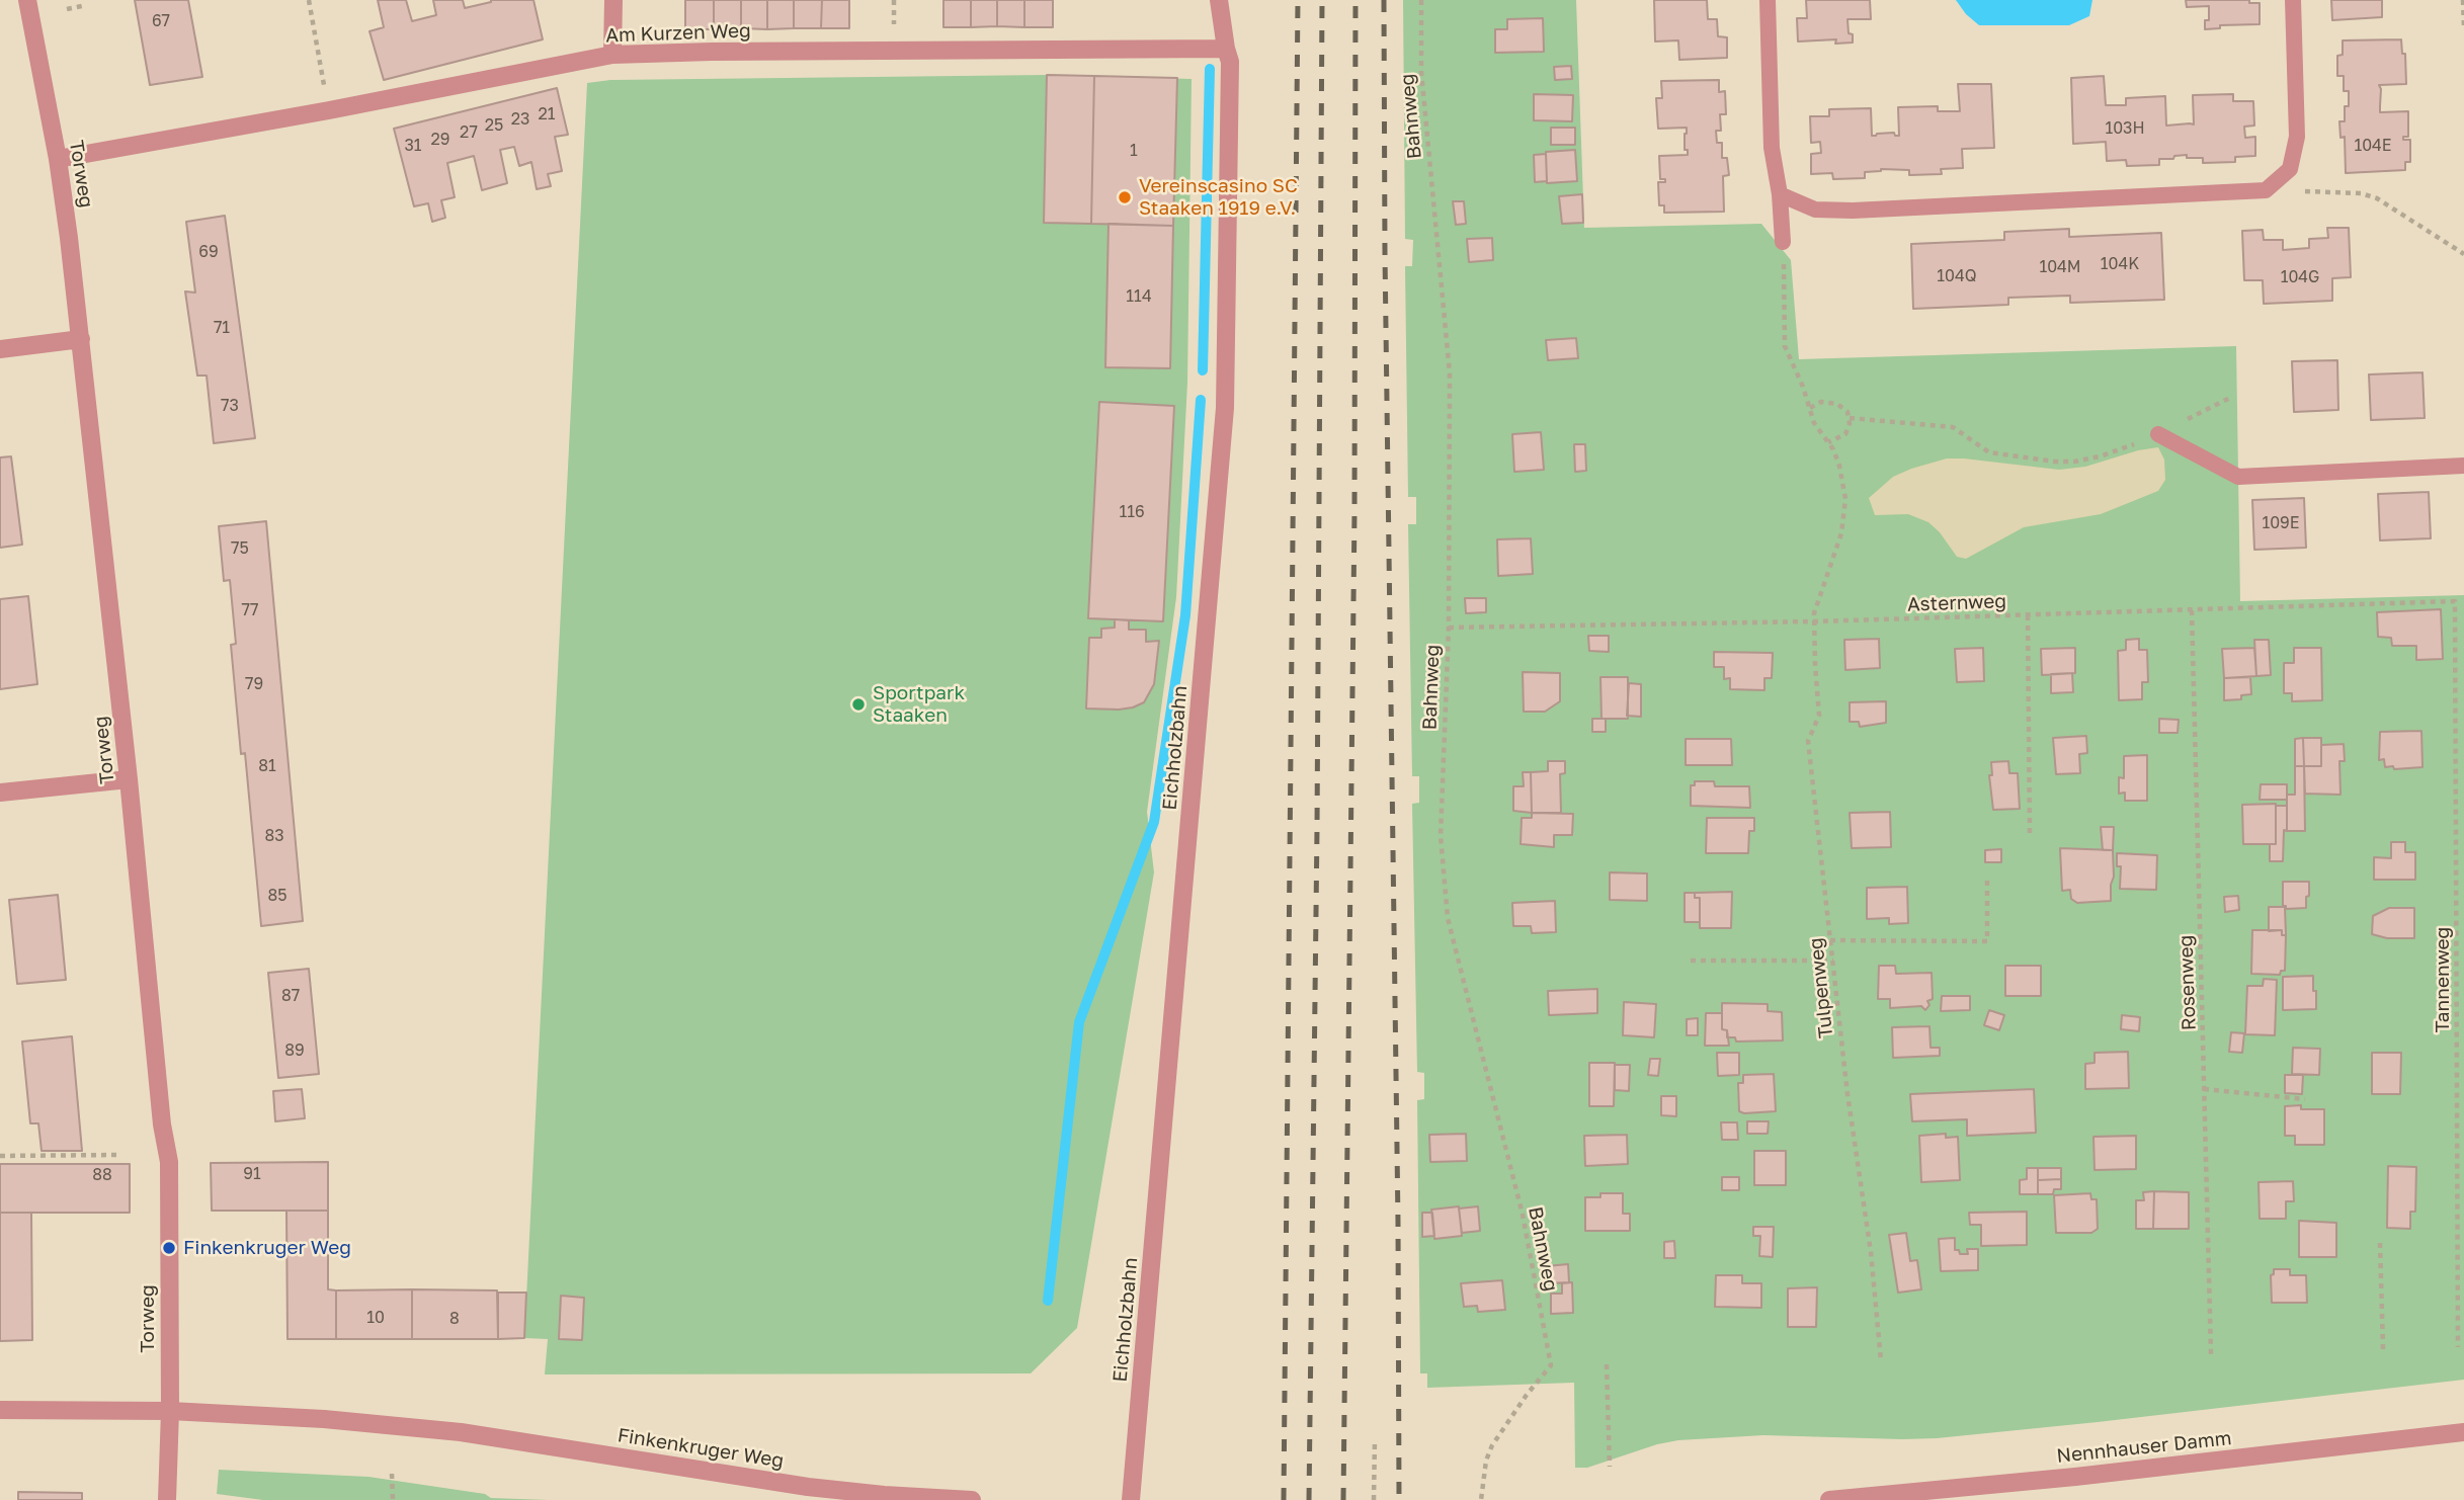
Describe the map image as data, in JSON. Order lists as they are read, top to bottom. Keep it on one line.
{"streets":{"street":["Am Kurzen Weg","Torweg","Eichholzbahn","Nennhauser Damm","Finkenkruger Weg"],"path":["Bahnweg","Asternweg","Tannenweg","Rosenweg","Tulpenweg"]},"crossings":[["Am Kurzen Weg","Torweg"],["Am Kurzen Weg","Eichholzbahn"],["Bahnweg","Asternweg"],["Torweg","Finkenkruger Weg"],["Asternweg","Tannenweg"],["Asternweg","Rosenweg"],["Asternweg","Tulpenweg"]],"places":["Vereinscasino SC Staaken 1919 e.V.","Sportpark Staaken","Finkenkruger Weg"],"house_numbers":["67","21","23","25","103H","27","29","31","104E","1","69","104K","104M","104Q","104G","114","71","73","116","109E","75","77","79","81","83","85","87","89","91","88","10","8"]}
